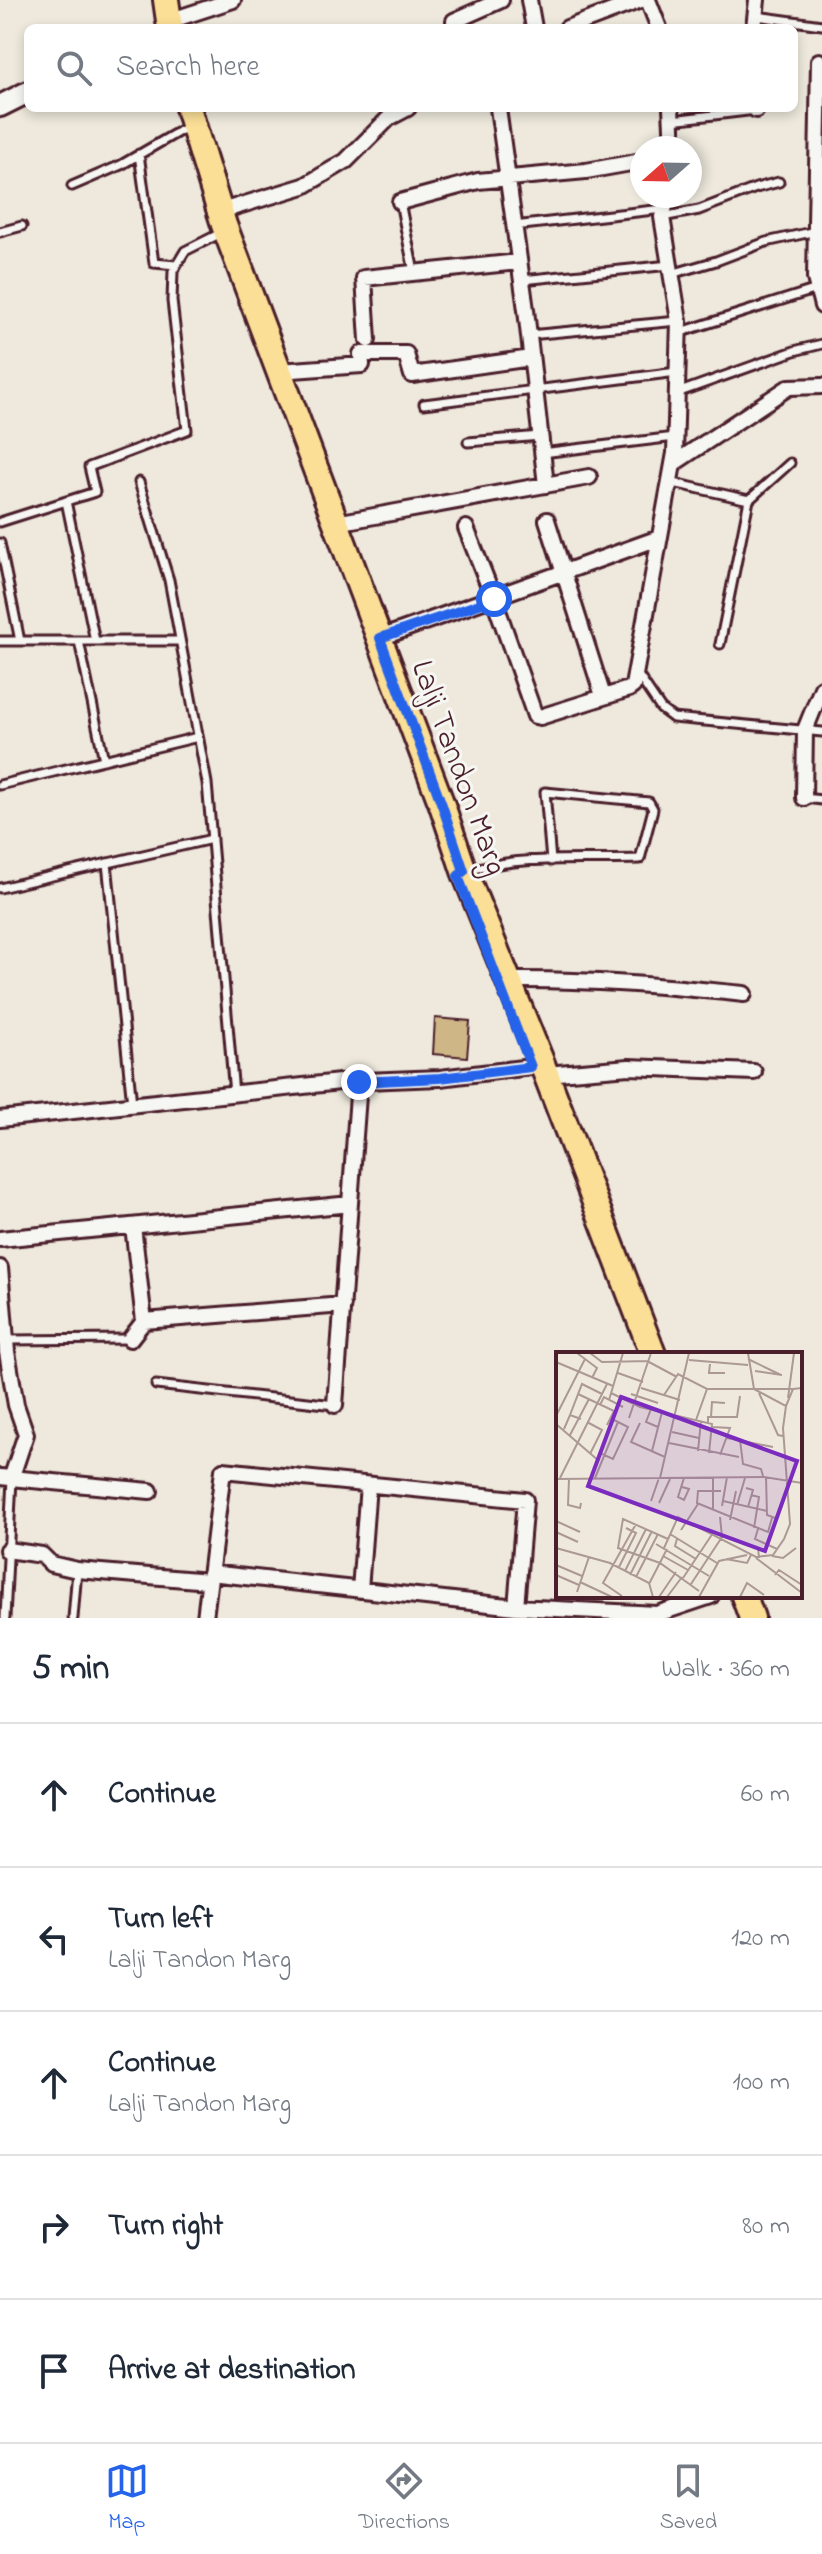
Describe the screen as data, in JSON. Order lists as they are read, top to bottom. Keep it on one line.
{"streets":{"main road":["Lalji Tandon Marg"]},"north":"left","page":{"search":"Search here","heading":["5 min","Walk · 360 m"],"list":[["Continue","60 m"],["Turn left","Lalji Tandon Marg","120 m"],["Continue","Lalji Tandon Marg","100 m"],["Turn right","80 m"],"Arrive at destination"],"nav":["Map","Directions","Saved"]}}
